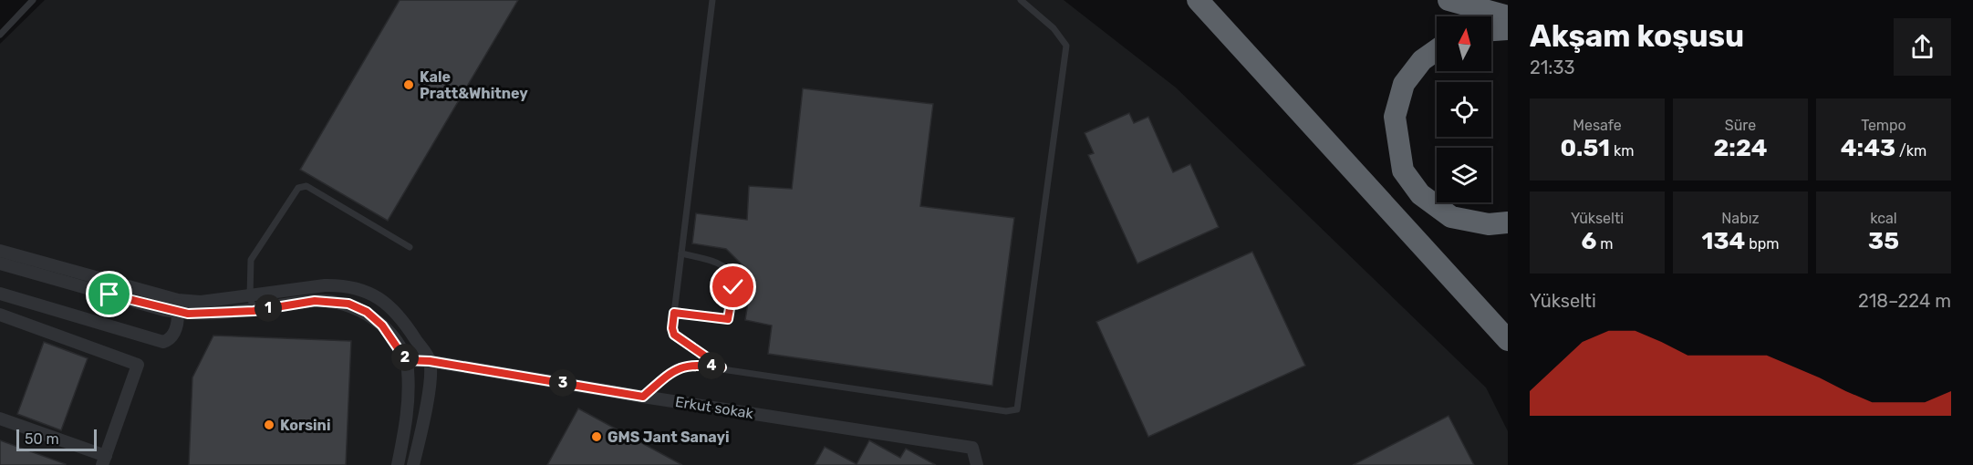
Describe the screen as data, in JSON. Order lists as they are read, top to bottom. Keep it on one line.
{"streets":{"street":["Erkut sokak"]},"places":["Kale Pratt&Whitney","Korsini","GMS Jant Sanayi"],"scale_bar":"50 m","north":"top","page":{"heading":["Akşam koşusu","21:33"],"stats":[["Mesafe","0.51 km"],["Süre","2:24"],["Tempo","4:43 /km"],["Yükselti","6 m"],["Nabız","134 bpm"],["kcal","35"]],"chart":["Yükselti","218–224 m"],"pins":["1","2","4","3"],"scale":"50 m"}}
